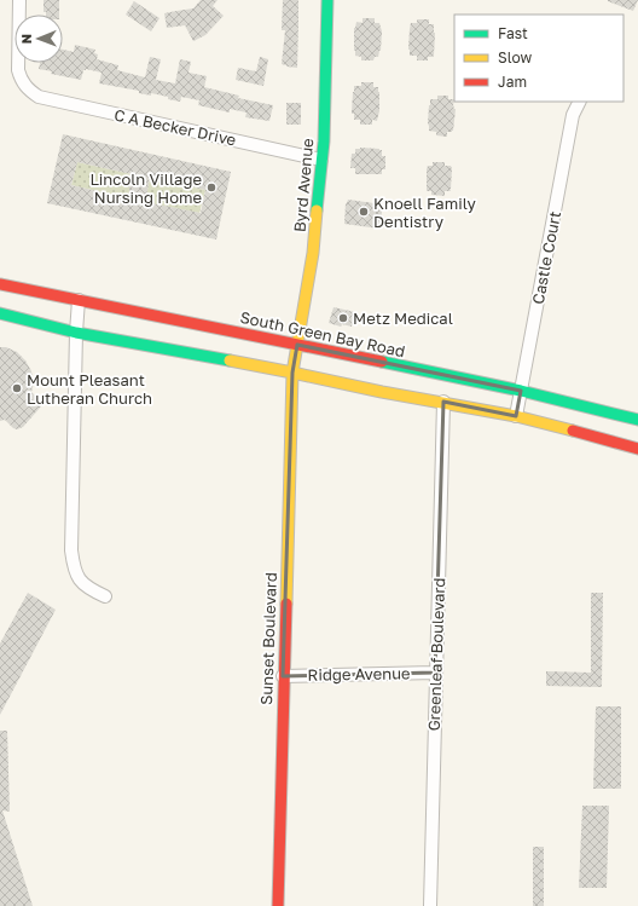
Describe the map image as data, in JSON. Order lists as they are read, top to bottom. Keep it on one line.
{"streets":{"main road":["Byrd Avenue","South Green Bay Road","Sunset Boulevard"],"street":["C A Becker Drive","Castle Court","Greenleaf Boulevard","Ridge Avenue"]},"crossings":[["C A Becker Drive","Byrd Avenue"],["Byrd Avenue","South Green Bay Road"],["Byrd Avenue","Sunset Boulevard"],["Castle Court","South Green Bay Road"],["Sunset Boulevard","Ridge Avenue"],["Greenleaf Boulevard","Ridge Avenue"]],"places":["Lincoln Village Nursing Home","Knoell Family Dentistry","Metz Medical","Mount Pleasant Lutheran Church"],"legend":["Fast","Slow","Jam"],"north":"left"}
